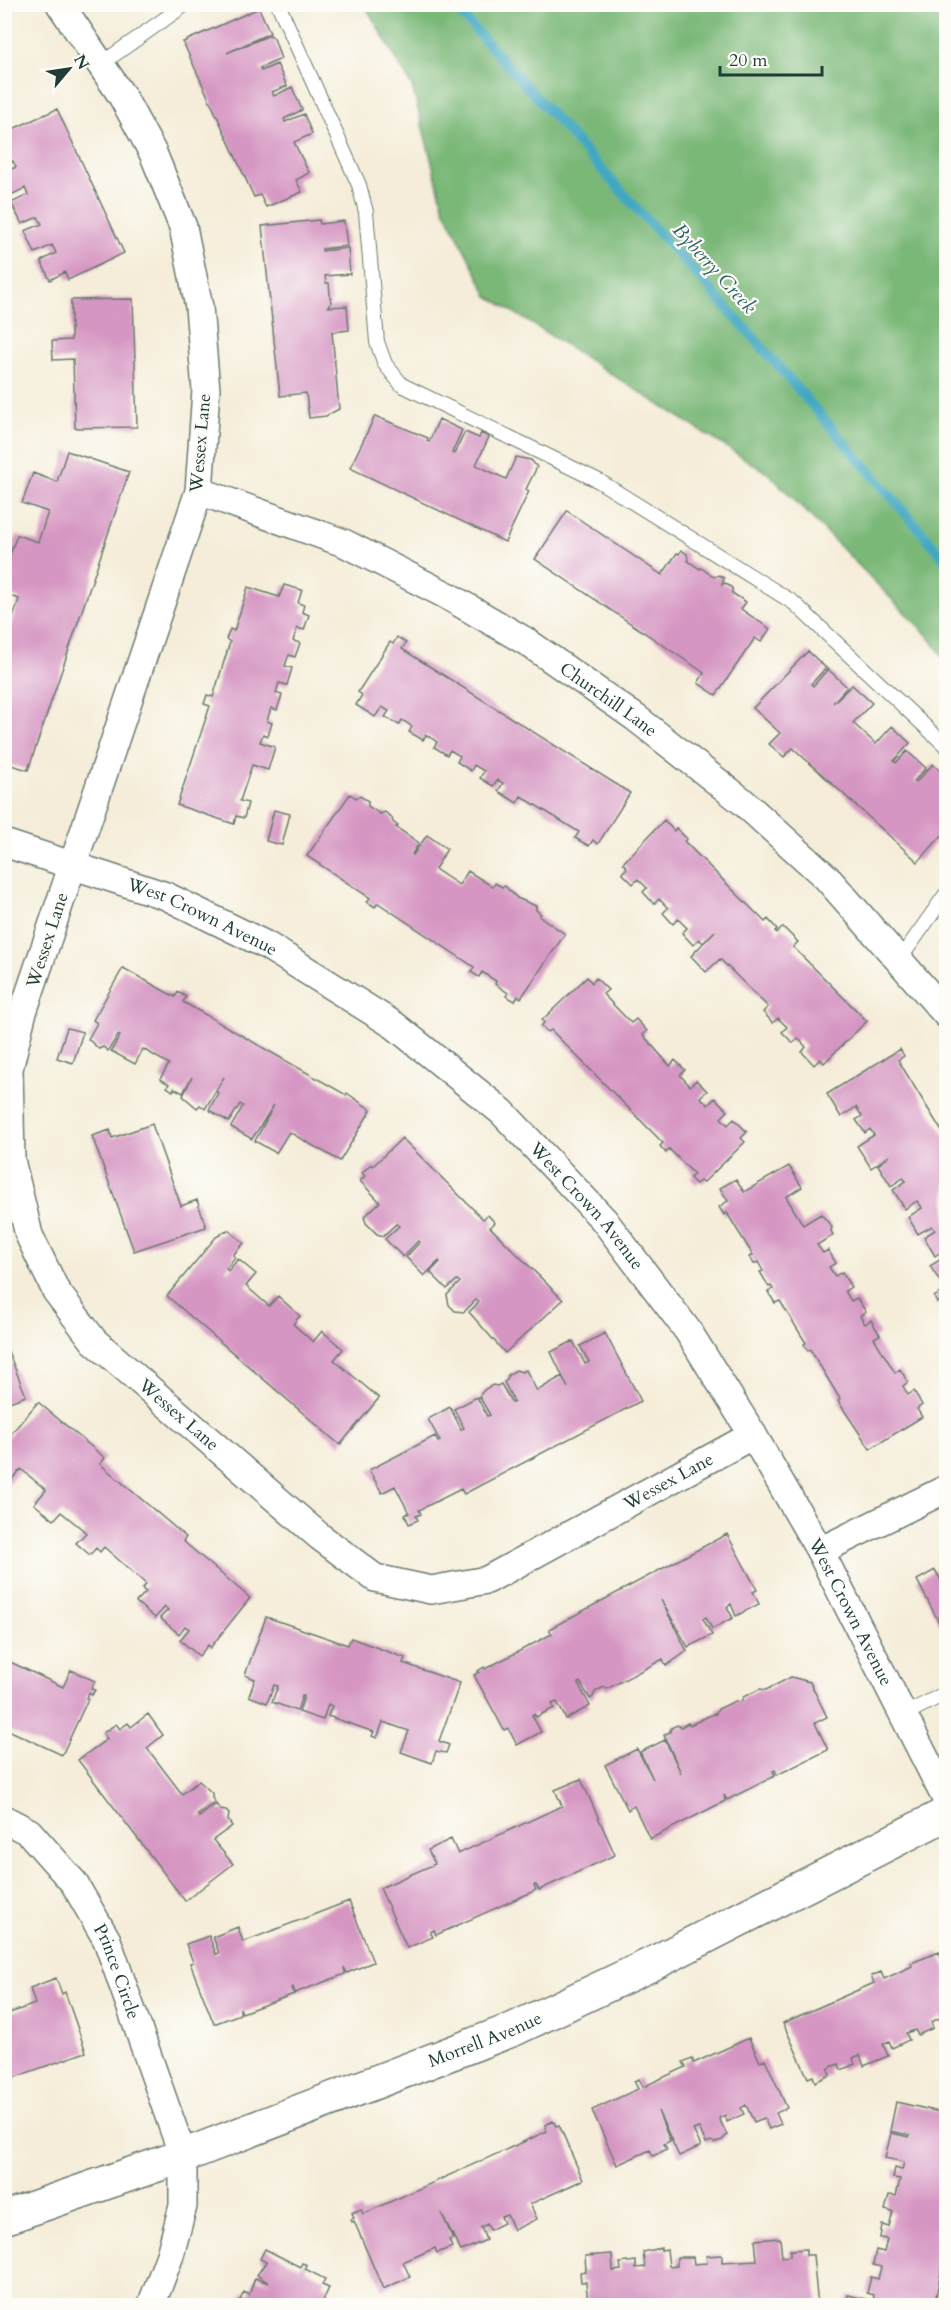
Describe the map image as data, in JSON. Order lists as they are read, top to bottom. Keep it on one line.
{"streets":{"street":["Wessex Lane","Churchill Lane","West Crown Avenue","Prince Circle","Morrell Avenue"]},"crossings":[["Wessex Lane","Churchill Lane"],["Wessex Lane","West Crown Avenue"],["Prince Circle","Morrell Avenue"]],"water":["Byberry Creek"],"scale_bar":"20 m","north":"top right"}
